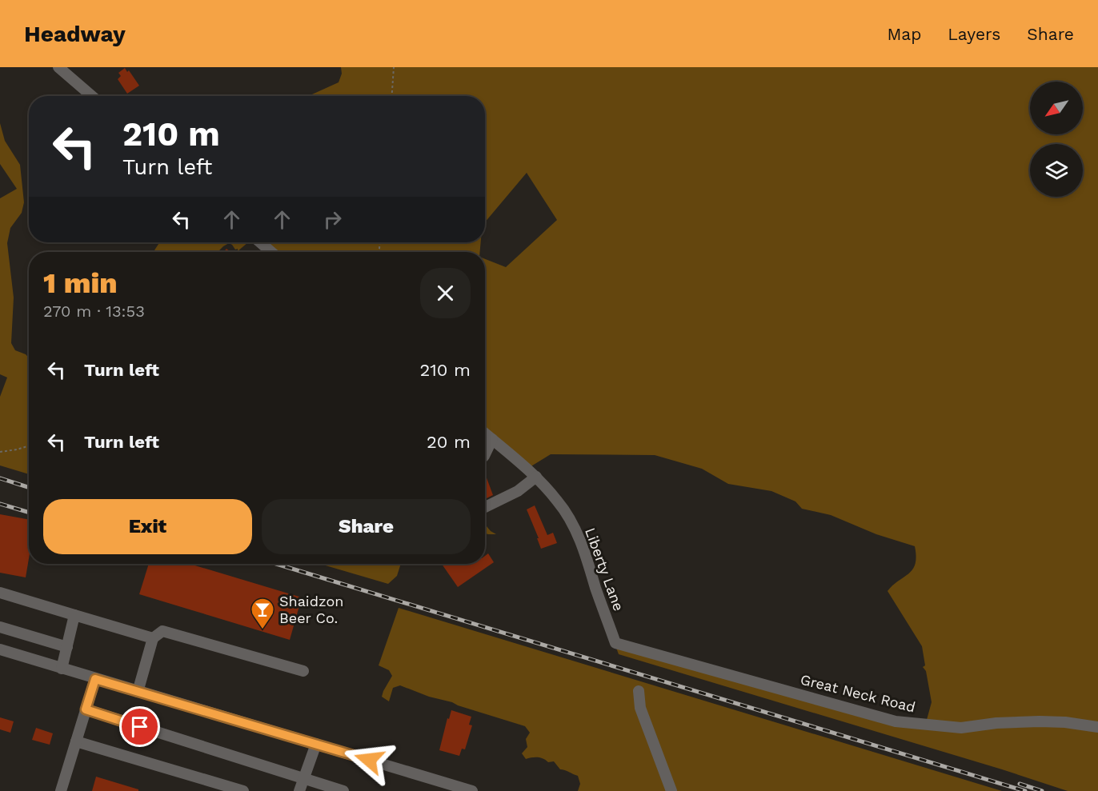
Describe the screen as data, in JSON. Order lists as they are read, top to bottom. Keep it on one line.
{"streets":{"street":["Liberty Lane","Great Neck Road"]},"crossings":[["Liberty Lane","Great Neck Road"]],"places":{"bar":["Shaidzon Beer Co."]},"north":"bottom left","page":{"header":"Headway","nav":["Map","Layers","Share"],"turn":["210 m","Turn left"],"heading":["1 min","270 m · 13:53"],"list":[{"name":"Turn left","value":"210 m"},{"name":"Turn left","value":"20 m"}],"buttons":["Exit","Share"]}}
